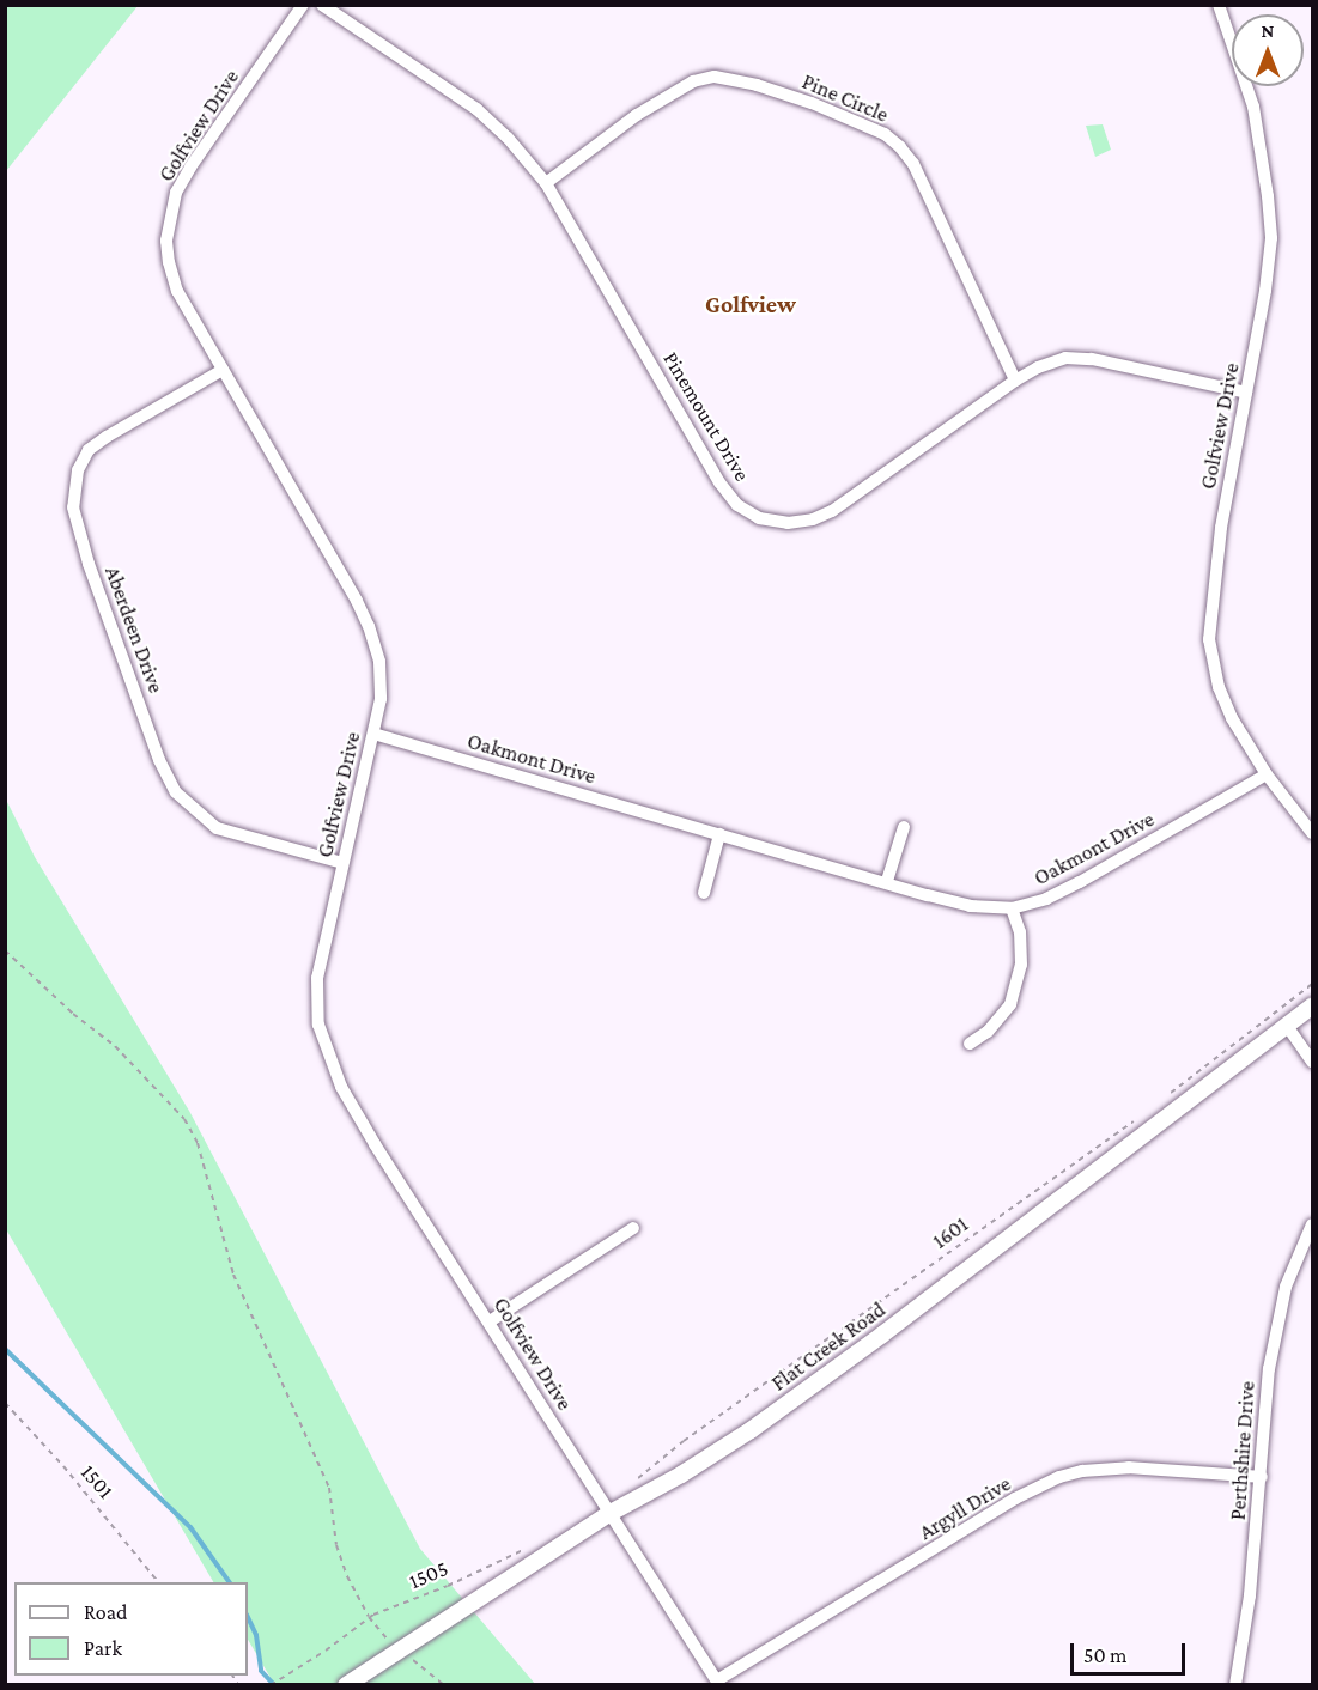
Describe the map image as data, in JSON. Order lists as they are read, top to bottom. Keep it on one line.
{"streets":{"street":["Pine Circle","Golfview Drive","Pinemount Drive","Aberdeen Drive","Oakmont Drive","Flat Creek Road","Perthshire Drive","Argyll Drive"],"path":["1601","1501","1505"]},"crossings":[["Pine Circle","Pinemount Drive"],["Golfview Drive","Pinemount Drive"],["Golfview Drive","Aberdeen Drive"],["Golfview Drive","Oakmont Drive"],["Golfview Drive","Flat Creek Road"],["Golfview Drive","Argyll Drive"],["Perthshire Drive","Argyll Drive"]],"districts":["Golfview"],"legend":["Road","Park"],"scale_bar":"50 m","north":"top"}
